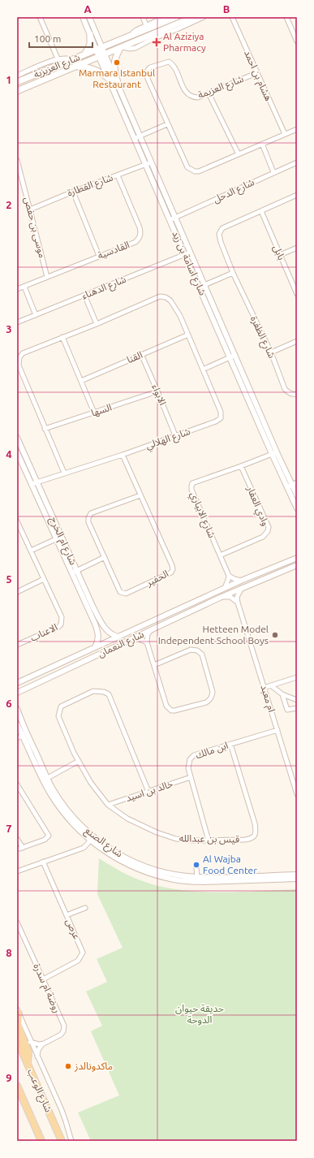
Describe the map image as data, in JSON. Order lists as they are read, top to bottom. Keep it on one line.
{"streets":{"main road":["شارع العزيزية","شارع الوعب"],"street":["هشام بن احمد","شارع العزيمة","شارع القطارة","شارع الدحل","موسى بن حفص","القادسية","بابل","شارع اسامة بن زيد","شارع الدهناء","شارع الظفرة","القنا","الابواء","السها","شارع الهلالي","وادي العقار","شارع الابياري","شارع ام الخرج","الحفير","الاعناب","شارع النعمان","ام معبد","ابن مالك","خالد بن اسيد","قيس بن عبدالله","شارع الصنع","عرص","روضة ام سدرة"]},"crossings":[["شارع العزيزية","شارع اسامة بن زيد"],["هشام بن احمد","شارع العزيمة"],["شارع القطارة","موسى بن حفص"],["شارع القطارة","القادسية"],["شارع القطارة","شارع اسامة بن زيد"],["شارع الدحل","شارع اسامة بن زيد"],["موسى بن حفص","القادسية"],["بابل","شارع الظفرة"],["شارع اسامة بن زيد","شارع الدهناء"],["شارع اسامة بن زيد","شارع الابياري"],["القنا","الابواء"],["القنا","شارع الهلالي"],["الابواء","السها"],["الابواء","شارع الهلالي"],["السها","شارع الهلالي"],["شارع الهلالي","شارع ام الخرج"],["شارع الهلالي","الحفير"],["وادي العقار","شارع الابياري"],["شارع ام الخرج","شارع النعمان"],["ام معبد","ابن مالك"],["ابن مالك","خالد بن اسيد"],["ابن مالك","قيس بن عبدالله"],["خالد بن اسيد","قيس بن عبدالله"],["عرص","روضة ام سدرة"]],"parks":["حديقة حيوان الدوحة"],"places":{"health":["Al Aziziya Pharmacy"],"other":["Marmara Istanbul Restaurant","Hetteen Model Independent School Boys","Al Wajba Food Center","ماكدونالدز"]},"scale_bar":"100 m","grid":{"columns":["A","B"],"rows":["1","2","3","4","5","6","7","8","9"]}}
